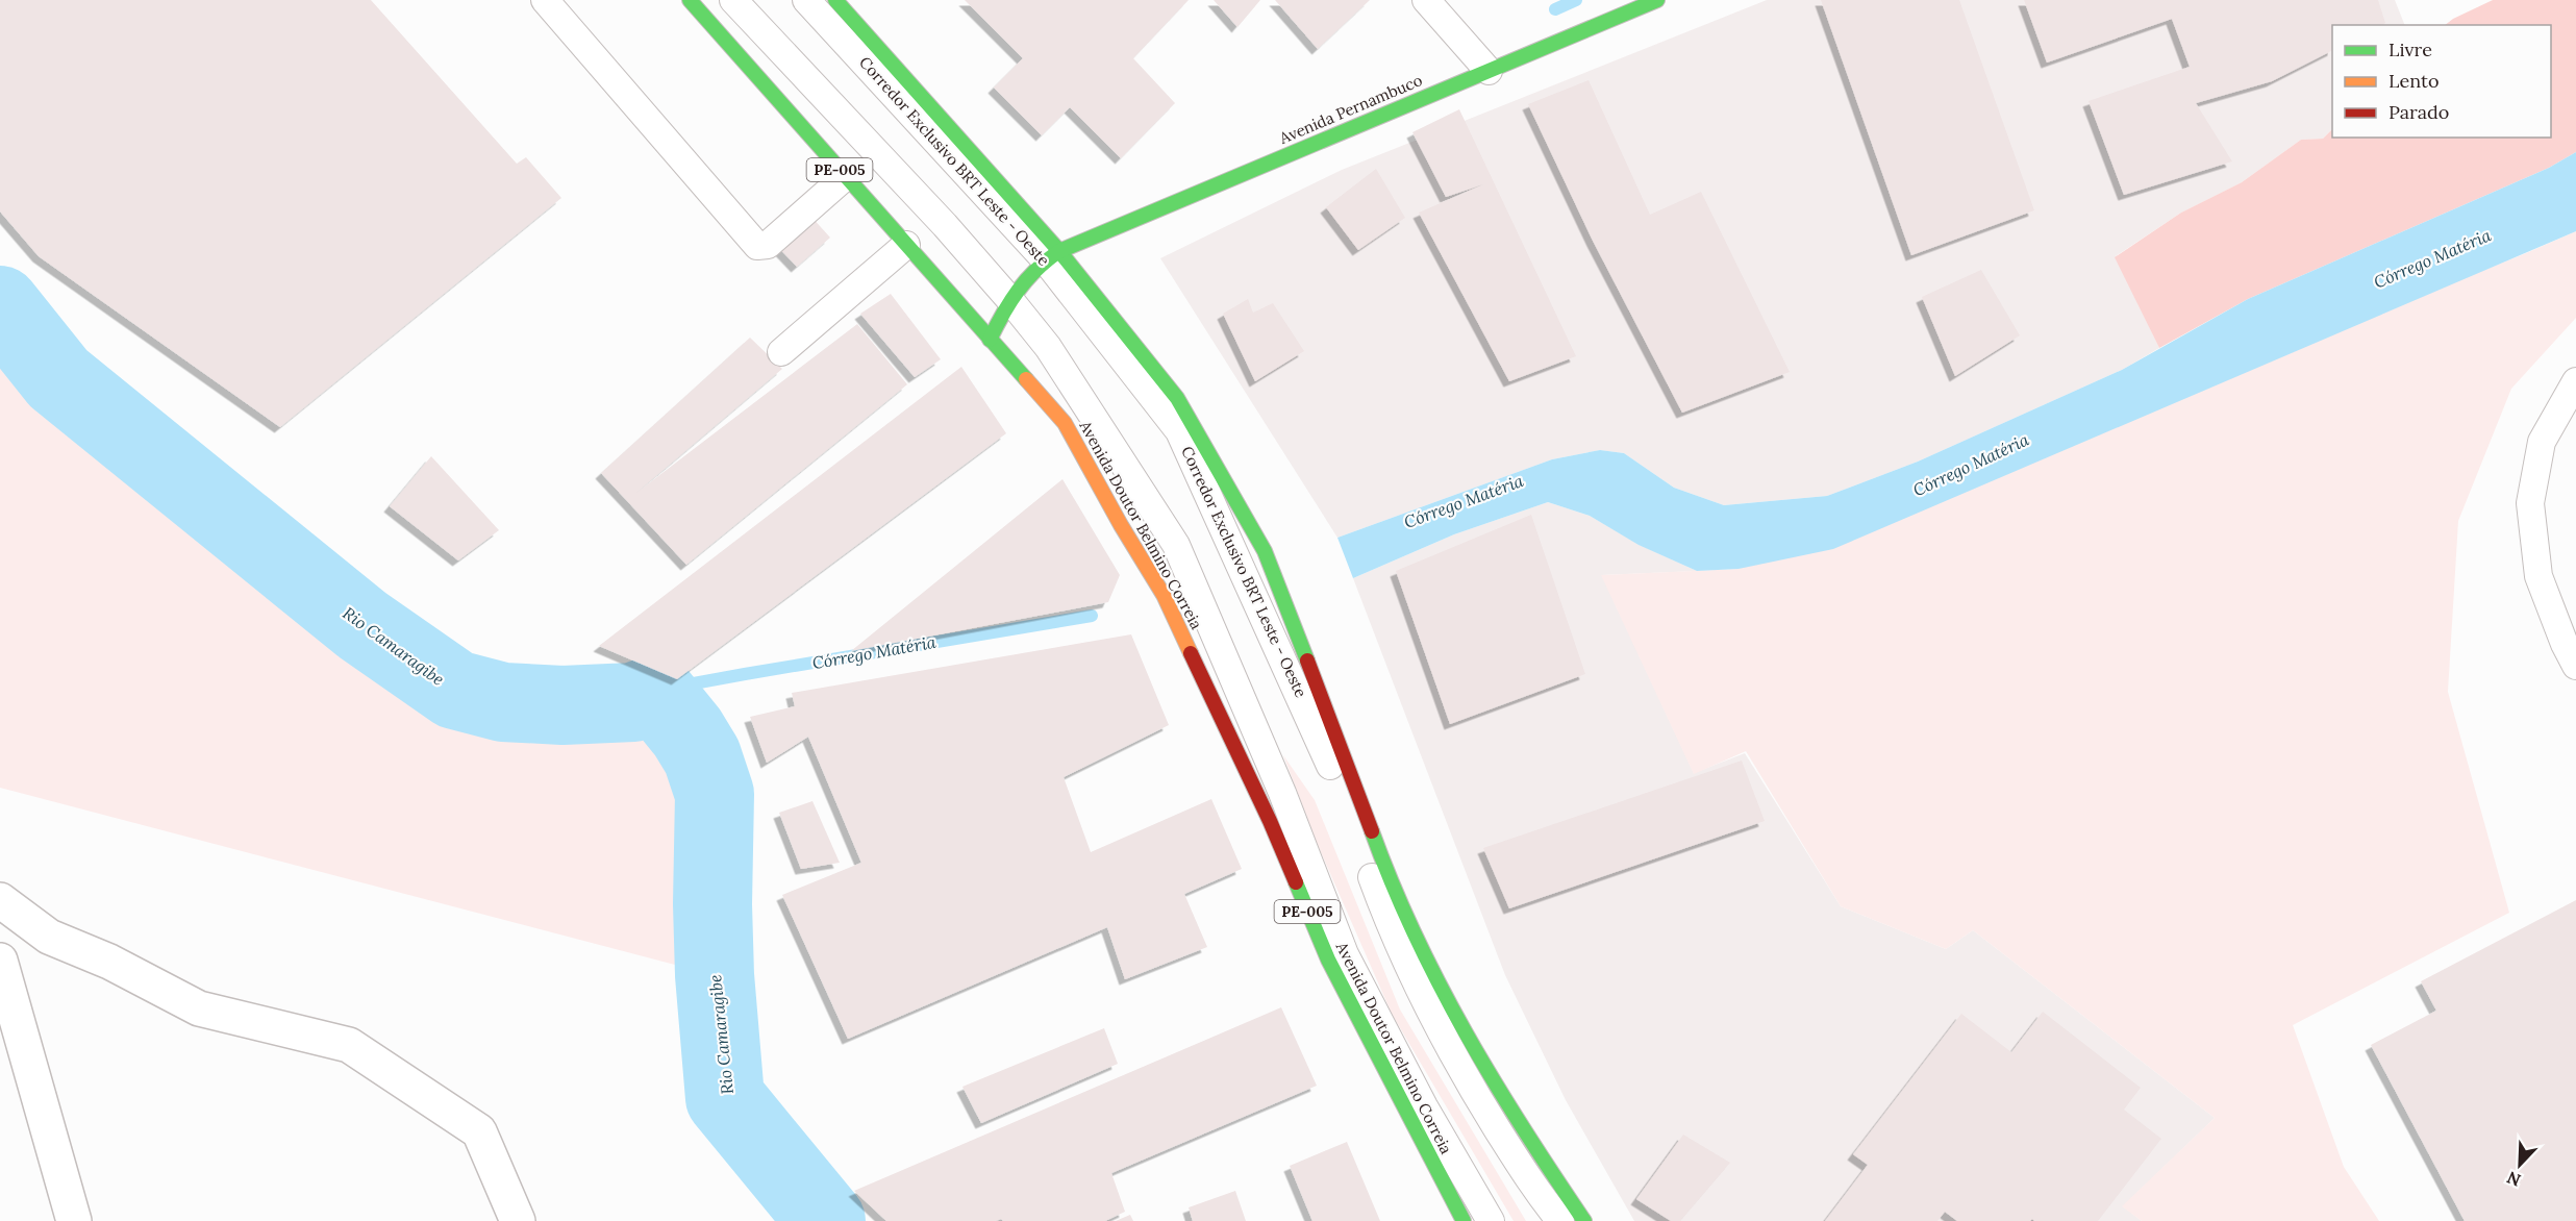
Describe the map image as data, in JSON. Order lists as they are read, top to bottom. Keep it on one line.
{"streets":{"main road":["Avenida Pernambuco","PE-005","Avenida Doutor Belmino Correia"],"lane":["Corredor Exclusivo BRT Leste - Oeste"]},"crossings":[["Avenida Pernambuco","Corredor Exclusivo BRT Leste - Oeste"]],"water":["Córrego Matéria","Rio Camaragibe"],"legend":["Livre","Lento","Parado"],"north":"bottom left"}
